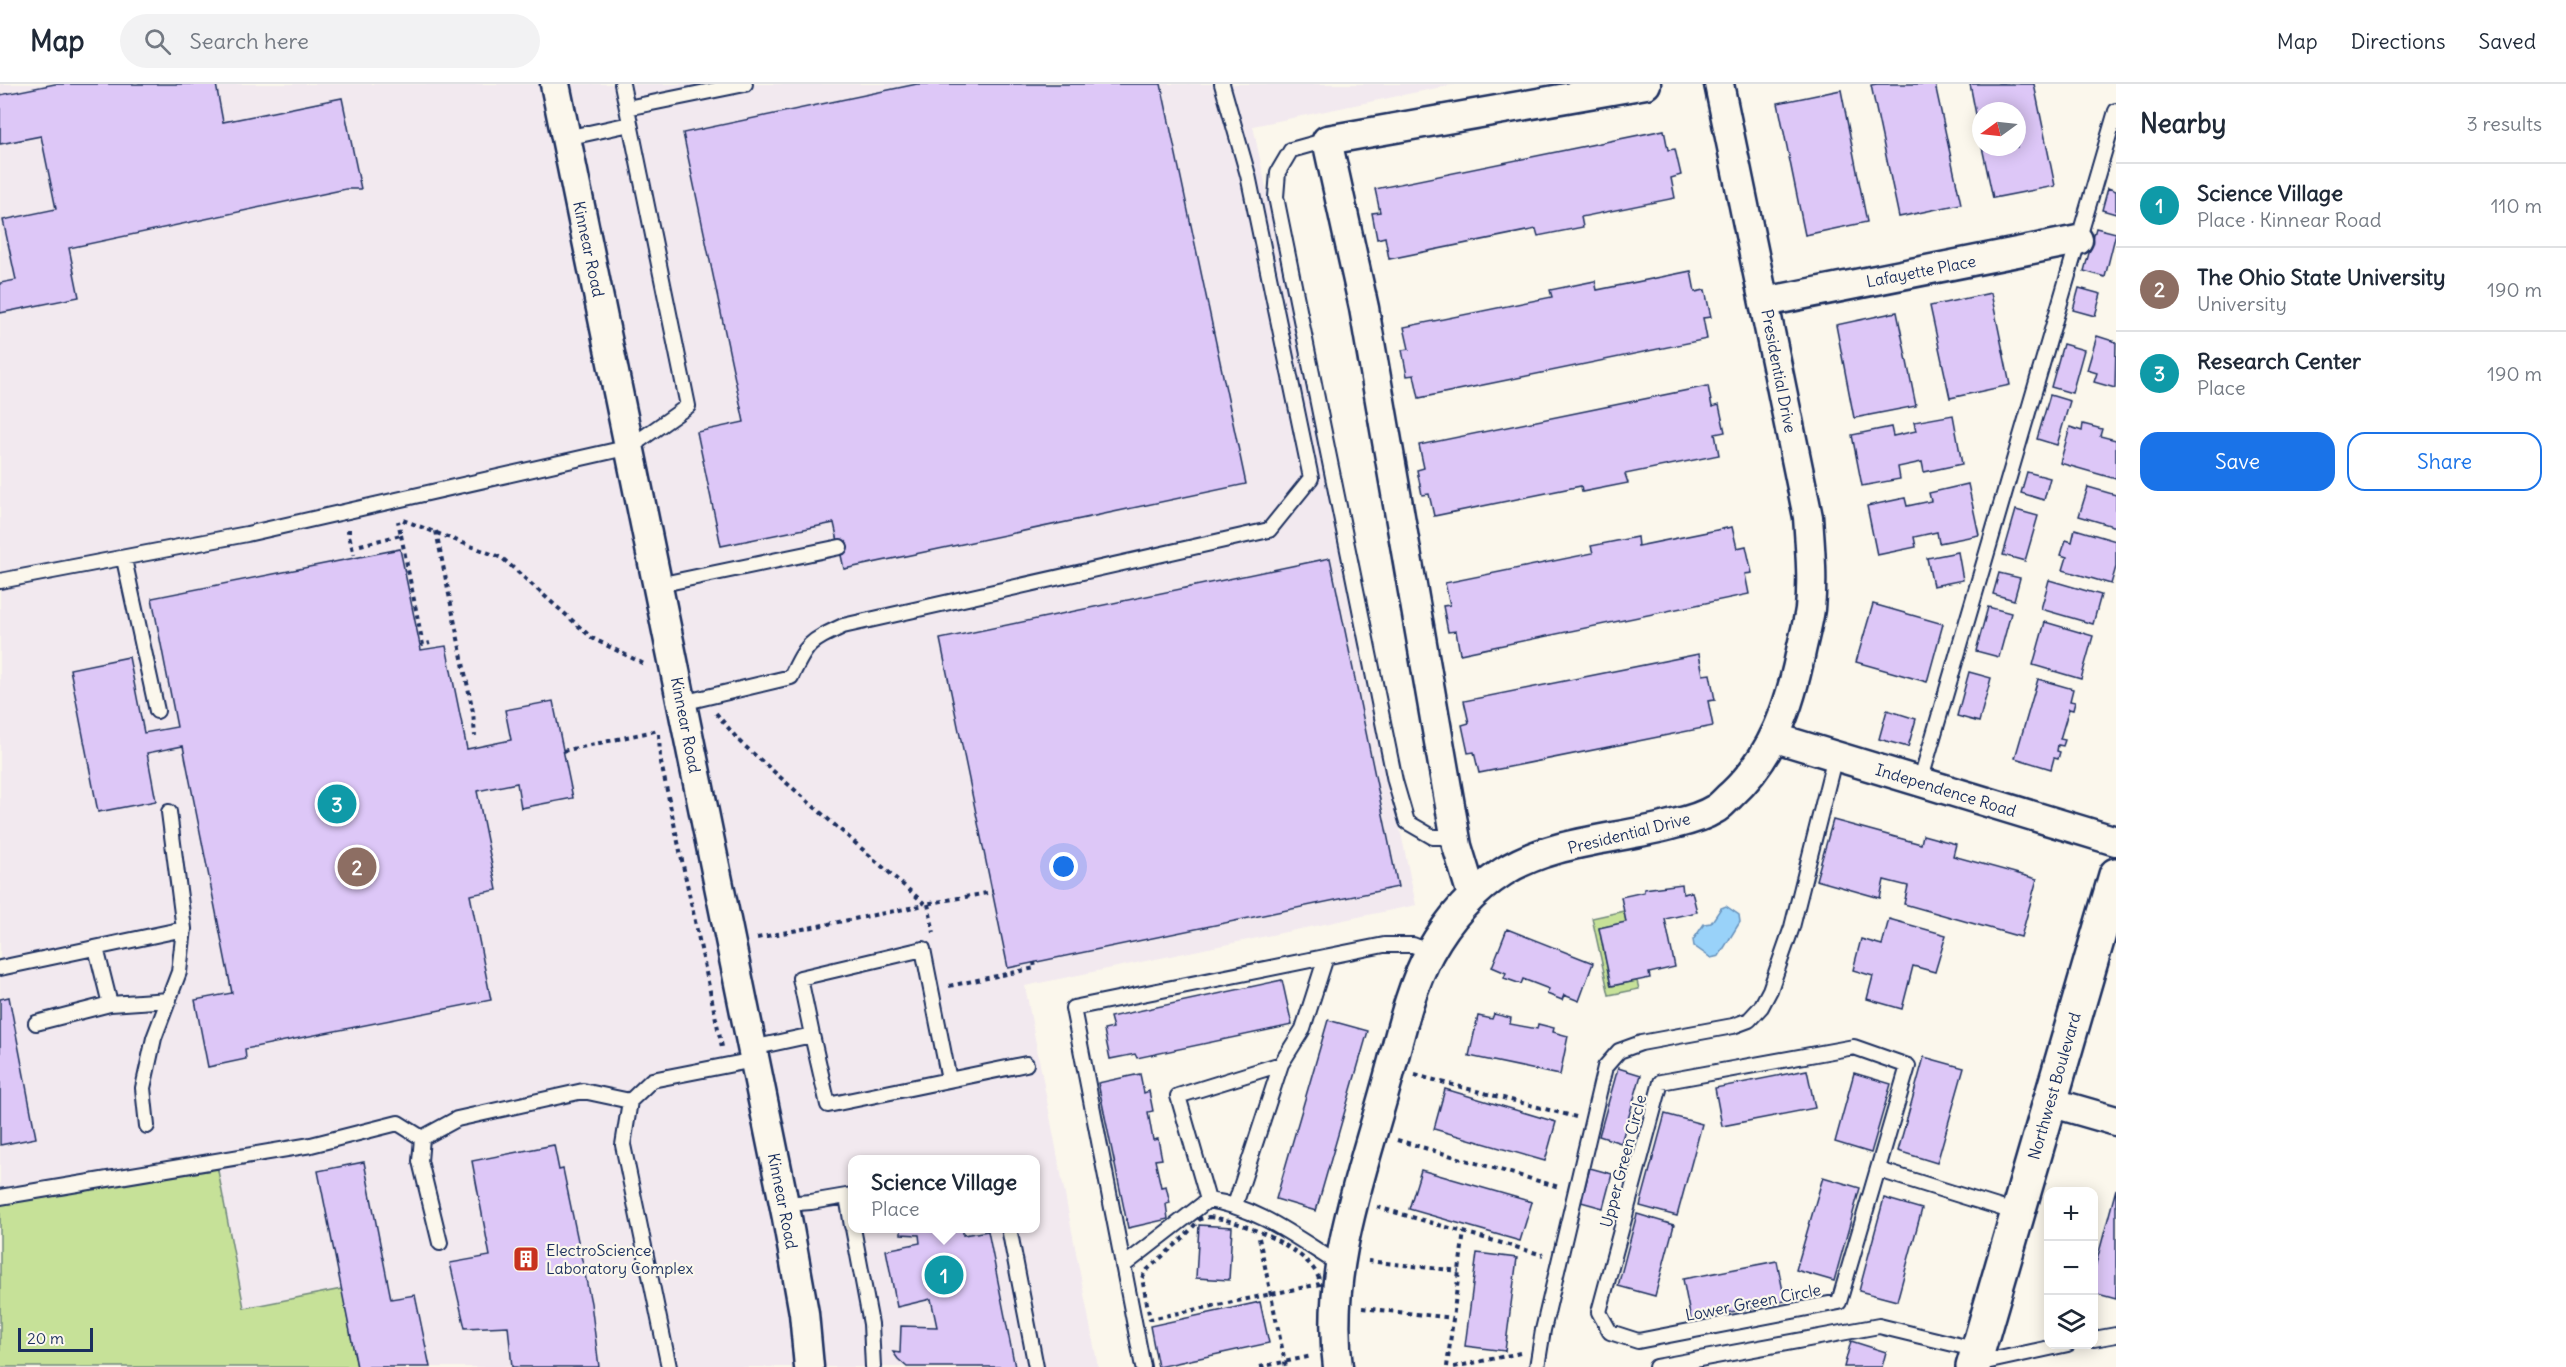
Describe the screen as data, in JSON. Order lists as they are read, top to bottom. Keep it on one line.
{"streets":{"main road":["Northwest Boulevard"],"street":["Kinnear Road","Lafayette Place","Presidential Drive","Independence Road"],"lane":["Upper Green Circle","Lower Green Circle"]},"crossings":[["Lafayette Place","Presidential Drive"],["Presidential Drive","Independence Road"],["Upper Green Circle","Lower Green Circle"]],"places":{"building":["ElectroScience Laboratory Complex"]},"scale_bar":"20 m","north":"left","page":{"header":"Map","search":"Search here","nav":["Map","Directions","Saved"],"heading":["Nearby","3 results"],"list":[{"mark":"1","name":"Science Village","note":"Place · Kinnear Road","value":"110 m"},{"mark":"2","name":"The Ohio State University","note":"University","value":"190 m"},{"mark":"3","name":"Research Center","note":"Place","value":"190 m"}],"buttons":["Save","Share"],"pins":["3","2","1"],"popup":["Science Village","Place"],"map_buttons":["+","−"],"scale":"20 m"}}
